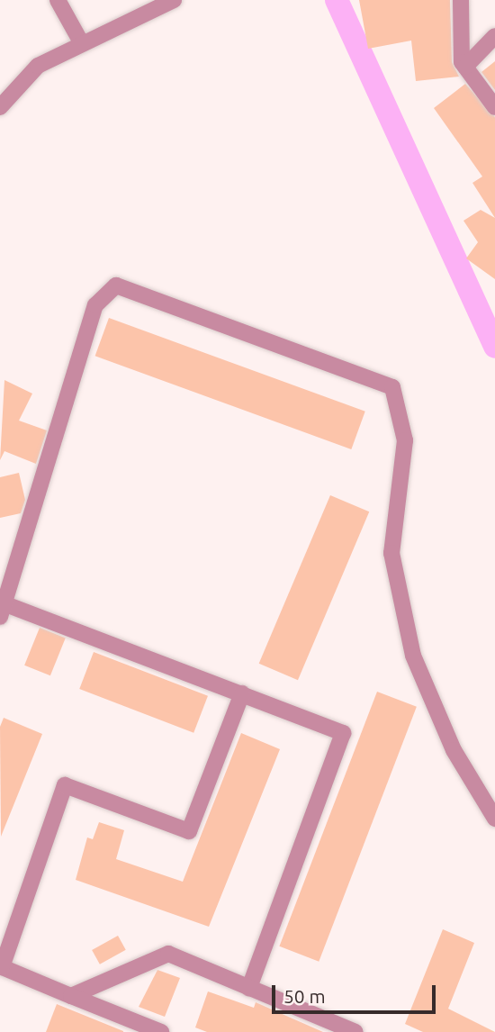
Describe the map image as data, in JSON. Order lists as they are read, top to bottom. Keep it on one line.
{"scale_bar":"50 m"}
